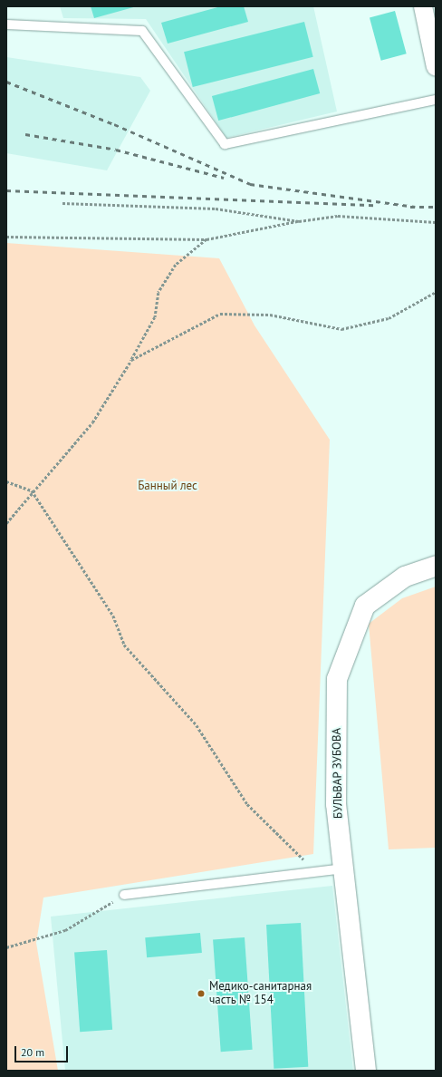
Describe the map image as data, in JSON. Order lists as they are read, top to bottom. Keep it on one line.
{"streets":{"street":["БУЛЬВАР ЗУБОВА"]},"parks":["Банный лес"],"places":["Медико-санитарная часть № 154"],"scale_bar":"20 m"}
